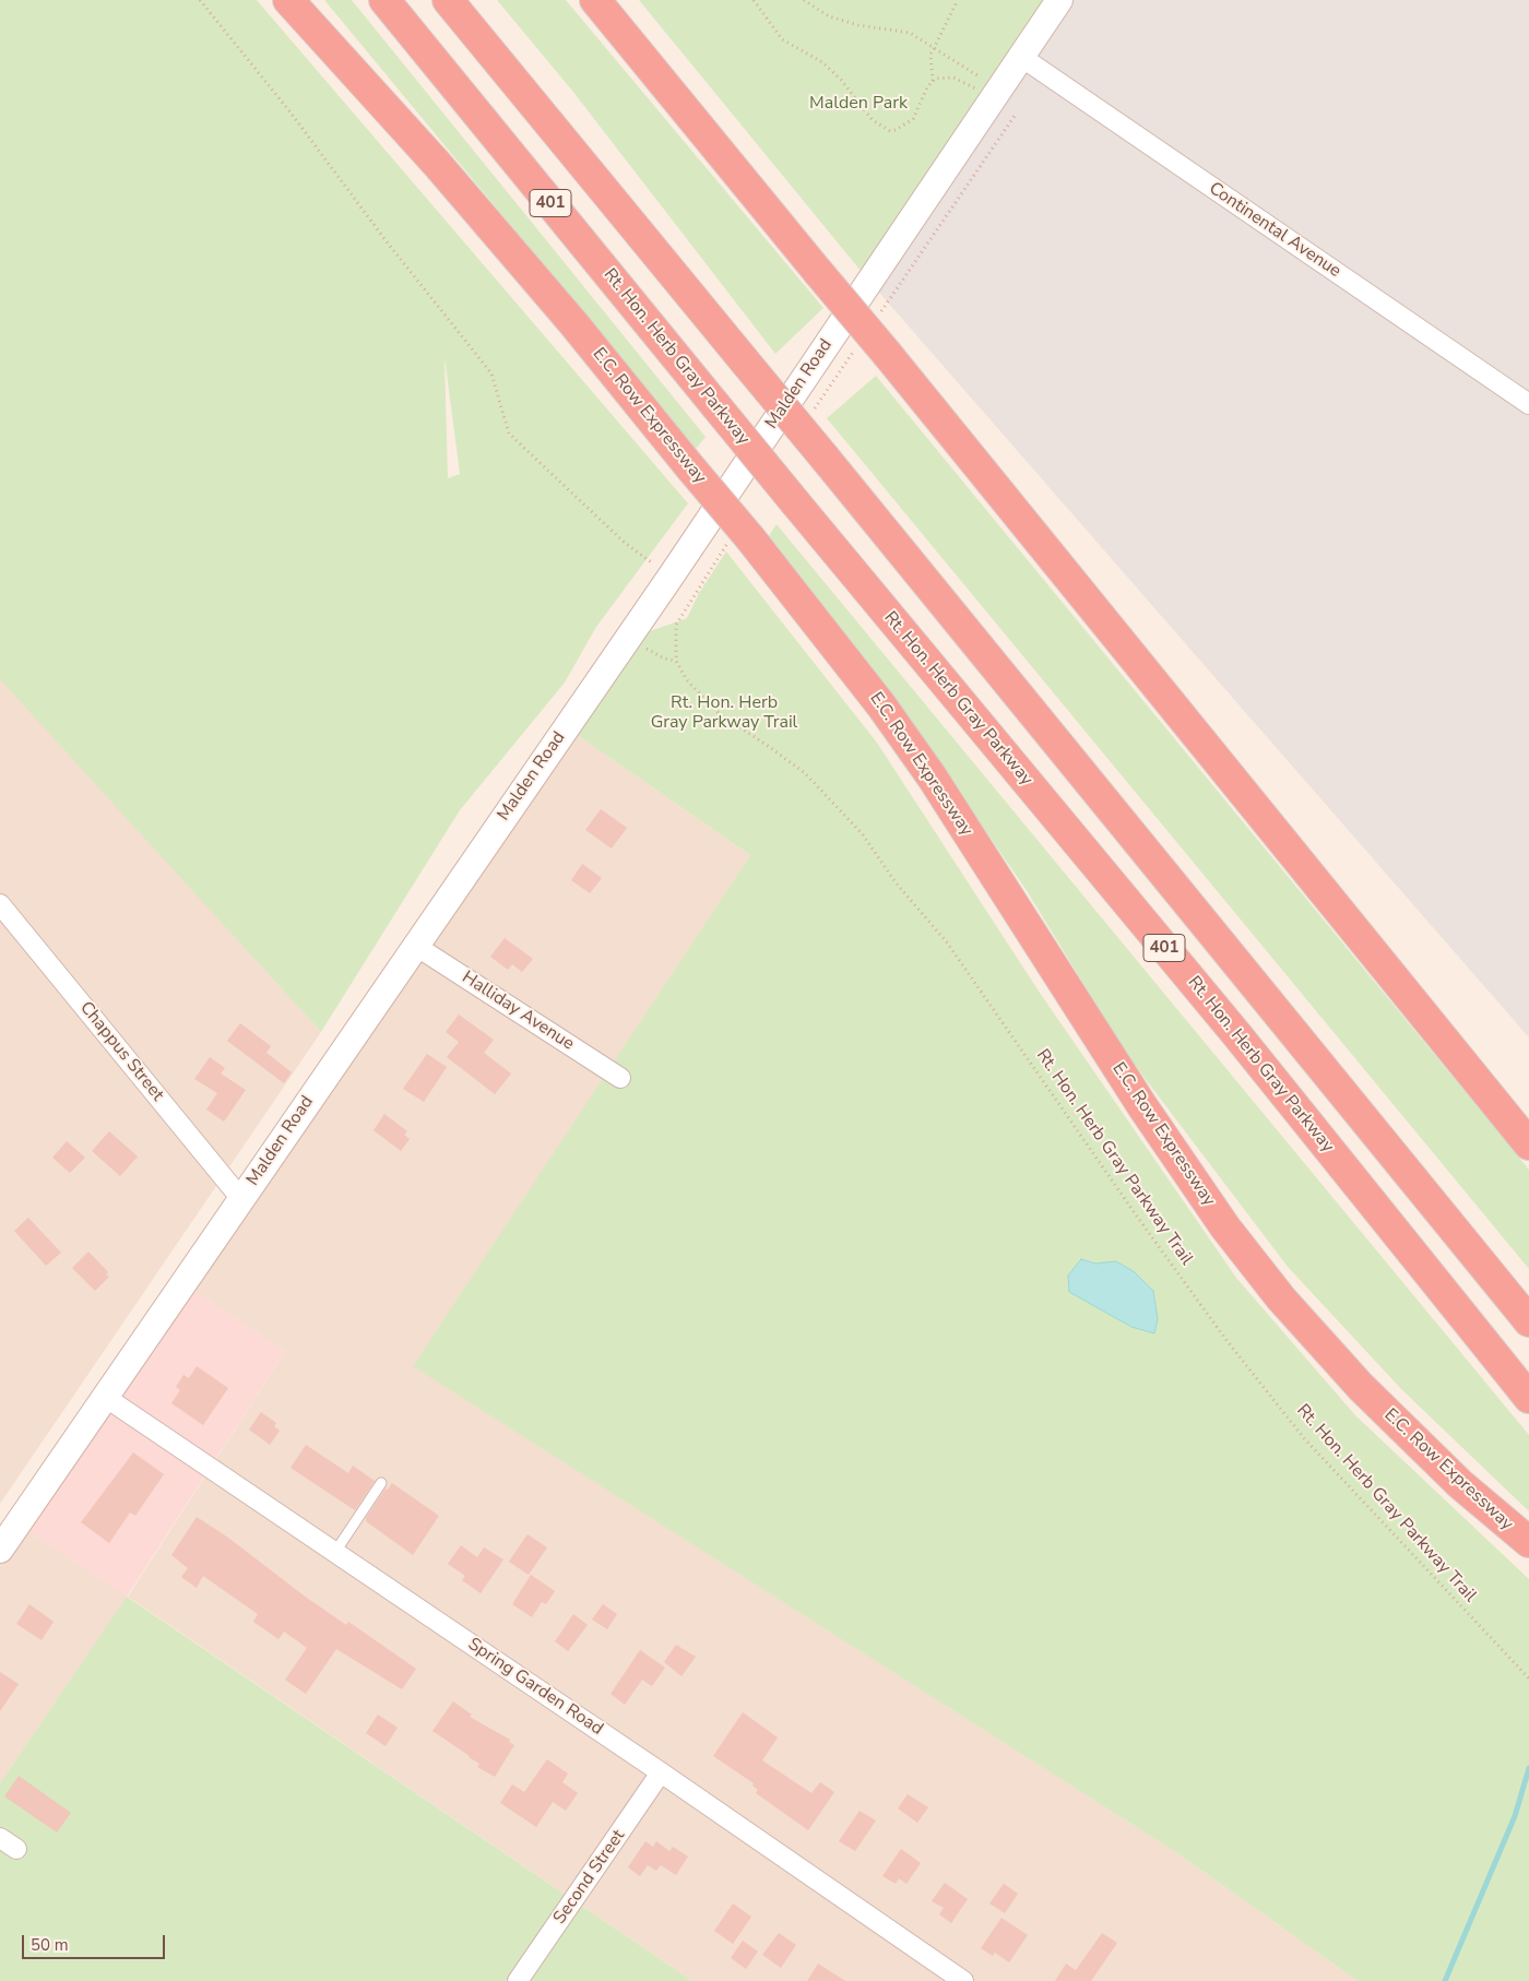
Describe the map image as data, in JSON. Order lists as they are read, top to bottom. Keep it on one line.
{"streets":{"highway":["401","Rt. Hon. Herb Gray Parkway","E.C. Row Expressway"],"main road":["Malden Road"],"street":["Continental Avenue","Halliday Avenue","Chappus Street","Spring Garden Road","Second Street"],"path":["Rt. Hon. Herb Gray Parkway Trail"]},"crossings":[["Continental Avenue","Malden Road"],["Malden Road","Halliday Avenue"],["Malden Road","Chappus Street"],["Malden Road","Spring Garden Road"],["Spring Garden Road","Second Street"]],"parks":["Malden Park","Rt. Hon. Herb Gray Parkway Trail"],"scale_bar":"50 m"}
